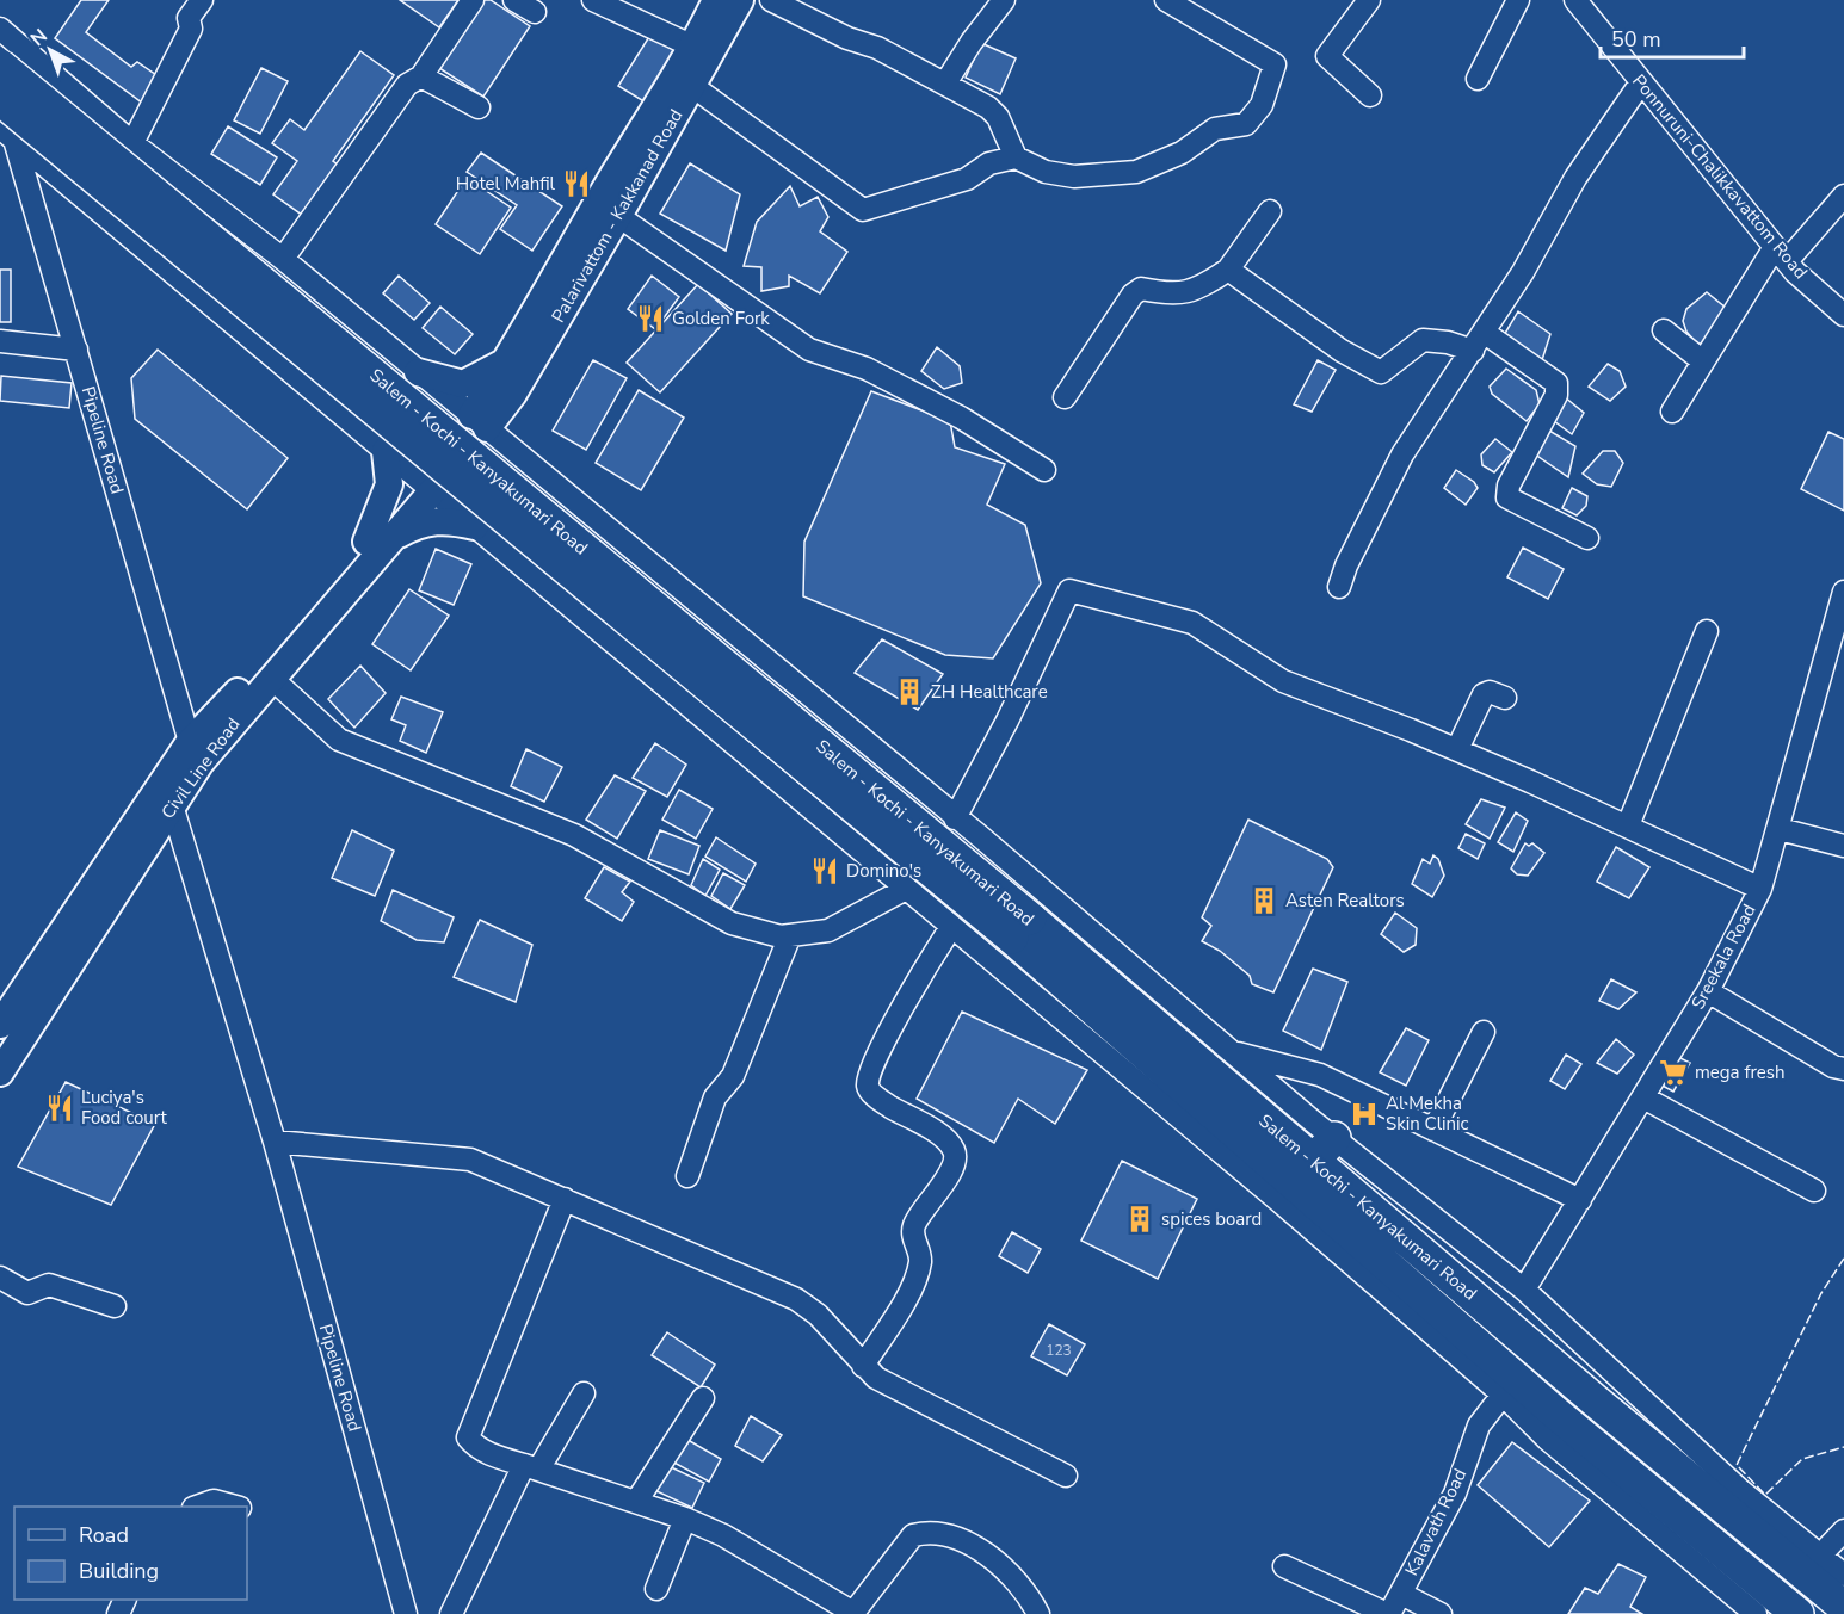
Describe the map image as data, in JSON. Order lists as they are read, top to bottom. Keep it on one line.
{"streets":{"highway":["Salem - Kochi - Kanyakumari Road"],"main road":["Palarivattom - Kakkanad Road","Civil Line Road"],"street":["Ponnuruni-Chalikkavattom Road","Pipeline Road","Sreekala Road","Kalavath Road"]},"crossings":[["Palarivattom - Kakkanad Road","Salem - Kochi - Kanyakumari Road"],["Pipeline Road","Salem - Kochi - Kanyakumari Road"],["Pipeline Road","Civil Line Road"],["Salem - Kochi - Kanyakumari Road","Civil Line Road"]],"places":{"restaurant":["Hotel Mahfil","Golden Fork","Domino's","Luciya's Food court"],"building":["ZH Healthcare","Asten Realtors","spices board"],"supermarket":["mega fresh"],"hospital":["Al Mekha Skin Clinic"]},"house_numbers":["123"],"legend":["Road","Building"],"scale_bar":"50 m","north":"top left"}
